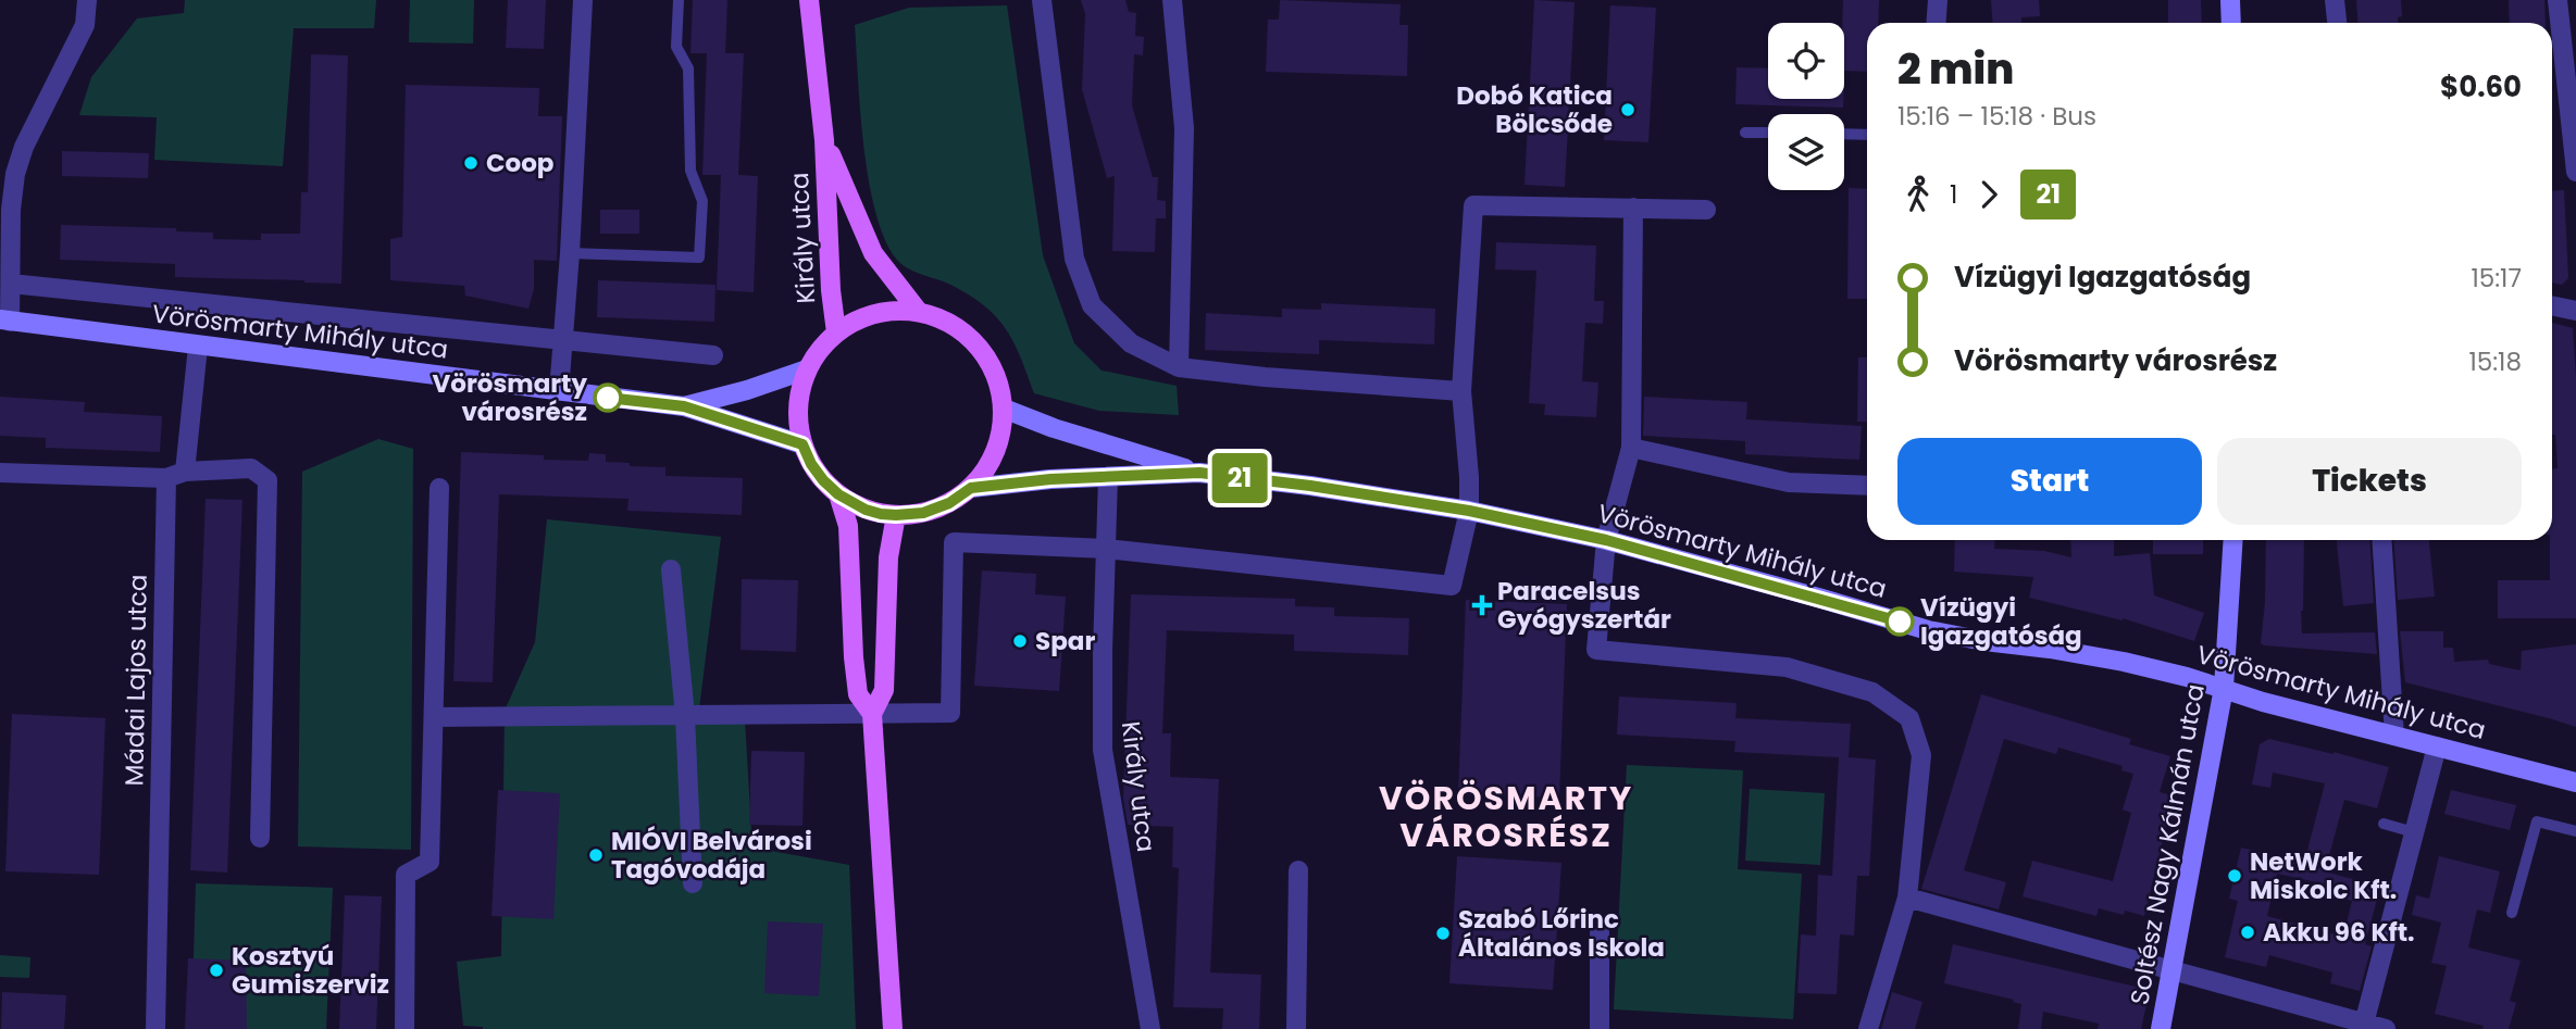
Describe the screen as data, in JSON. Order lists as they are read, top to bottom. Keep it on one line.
{"streets":{"main road":["Király utca","Vörösmarty Mihály utca","Soltész Nagy Kálmán utca"],"street":["Mádai Lajos utca"]},"crossings":[["Király utca","Vörösmarty Mihály utca"],["Vörösmarty Mihály utca","Mádai Lajos utca"],["Vörösmarty Mihály utca","Soltész Nagy Kálmán utca"]],"districts":["VÖRÖSMARTY VÁROSRÉSZ"],"places":{"other":["Dobó Katica Bölcsőde","Coop","Vörösmarty városrész","Vízügyi Igazgatóság","Spar","MIÓVI Belvárosi Tagóvodája","NetWork Miskolc Kft.","Akku 96 Kft.","Szabó Lőrinc Általános Iskola","Kosztyú Gumiszerviz"],"health":["Paracelsus Gyógyszertár"]},"lines":["bus line 21"],"page":{"on_map":"21","heading":["2 min","15:16 – 15:18 · Bus","$0.60"],"legs":["1","21"],"list":[{"name":"Vízügyi Igazgatóság","value":"15:17"},{"name":"Vörösmarty városrész","value":"15:18"}],"buttons":["Start","Tickets"]}}
